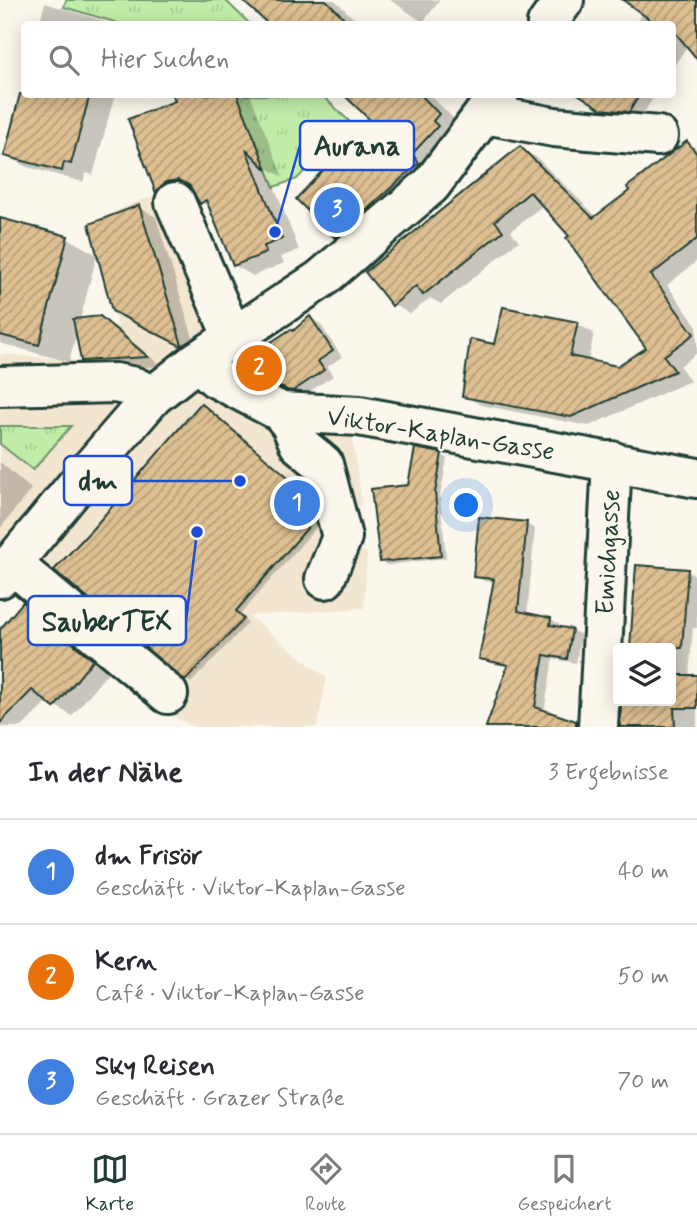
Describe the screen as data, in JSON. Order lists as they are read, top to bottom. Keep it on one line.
{"streets":{"street":["Viktor-Kaplan-Gasse","Emichgasse"]},"crossings":[["Viktor-Kaplan-Gasse","Emichgasse"]],"places":["Aurana","dm","SauberTEX"],"page":{"search":"Hier suchen","pins":["3","2","1"],"heading":["In der Nähe","3 Ergebnisse"],"list":[{"mark":"1","name":"dm Frisör","note":"Geschäft · Viktor-Kaplan-Gasse","value":"40 m"},{"mark":"2","name":"Kern","note":"Café · Viktor-Kaplan-Gasse","value":"50 m"},{"mark":"3","name":"Sky Reisen","note":"Geschäft · Grazer Straße","value":"70 m"}],"nav":["Karte","Route","Gespeichert"]}}
